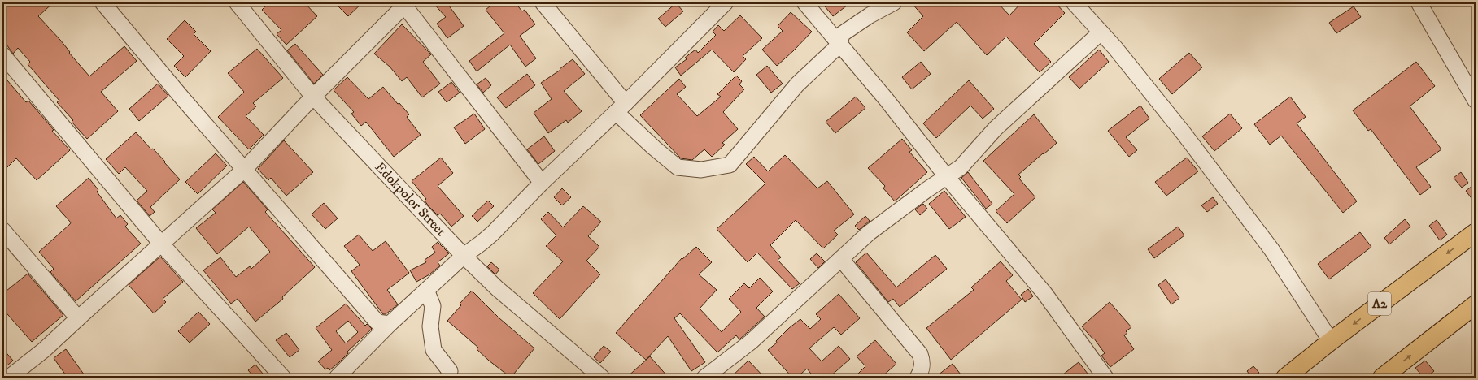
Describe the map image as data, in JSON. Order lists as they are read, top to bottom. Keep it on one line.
{"streets":{"highway":["A2"],"street":["Edokpolor Street"]}}
